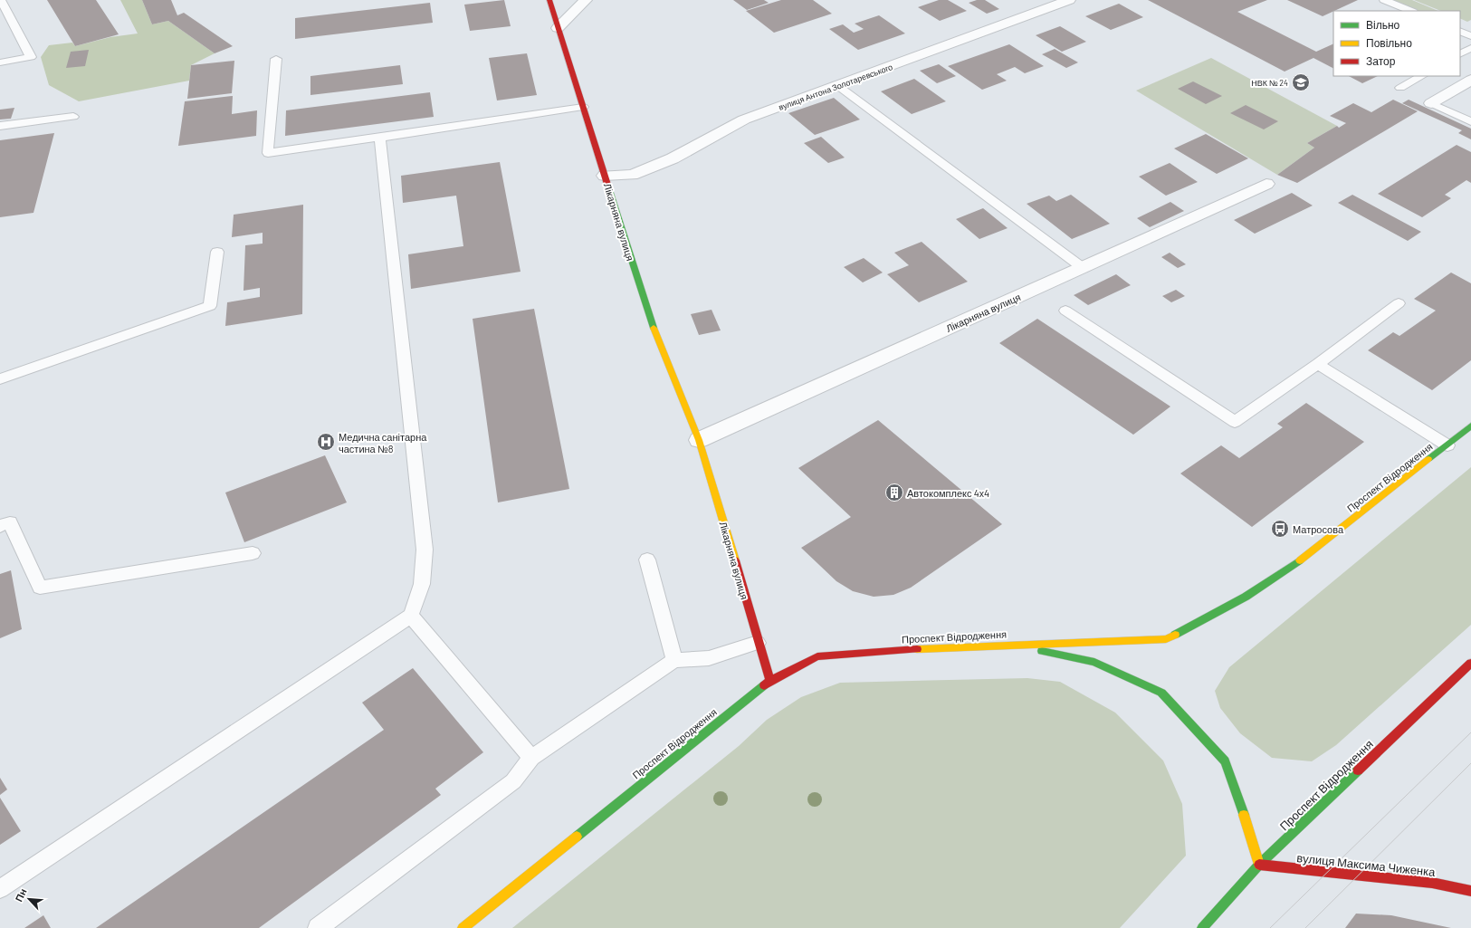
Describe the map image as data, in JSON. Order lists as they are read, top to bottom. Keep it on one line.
{"streets":{"main road":["Лікарняна вулиця","Проспект Відродження","вулиця Максима Чиженка"],"street":["вулиця Антона Золотаревського"]},"crossings":[["вулиця Антона Золотаревського","Лікарняна вулиця"],["Лікарняна вулиця","Проспект Відродження"],["Проспект Відродження","вулиця Максима Чиженка"]],"places":{"school or university":["НВК № 24"],"hospital":["Медична санітарна частина №8"],"building":["Автокомплекс 4x4"],"bus stop":["Матросова"]},"legend":["Вільно","Повільно","Затор"],"north":"top left"}
